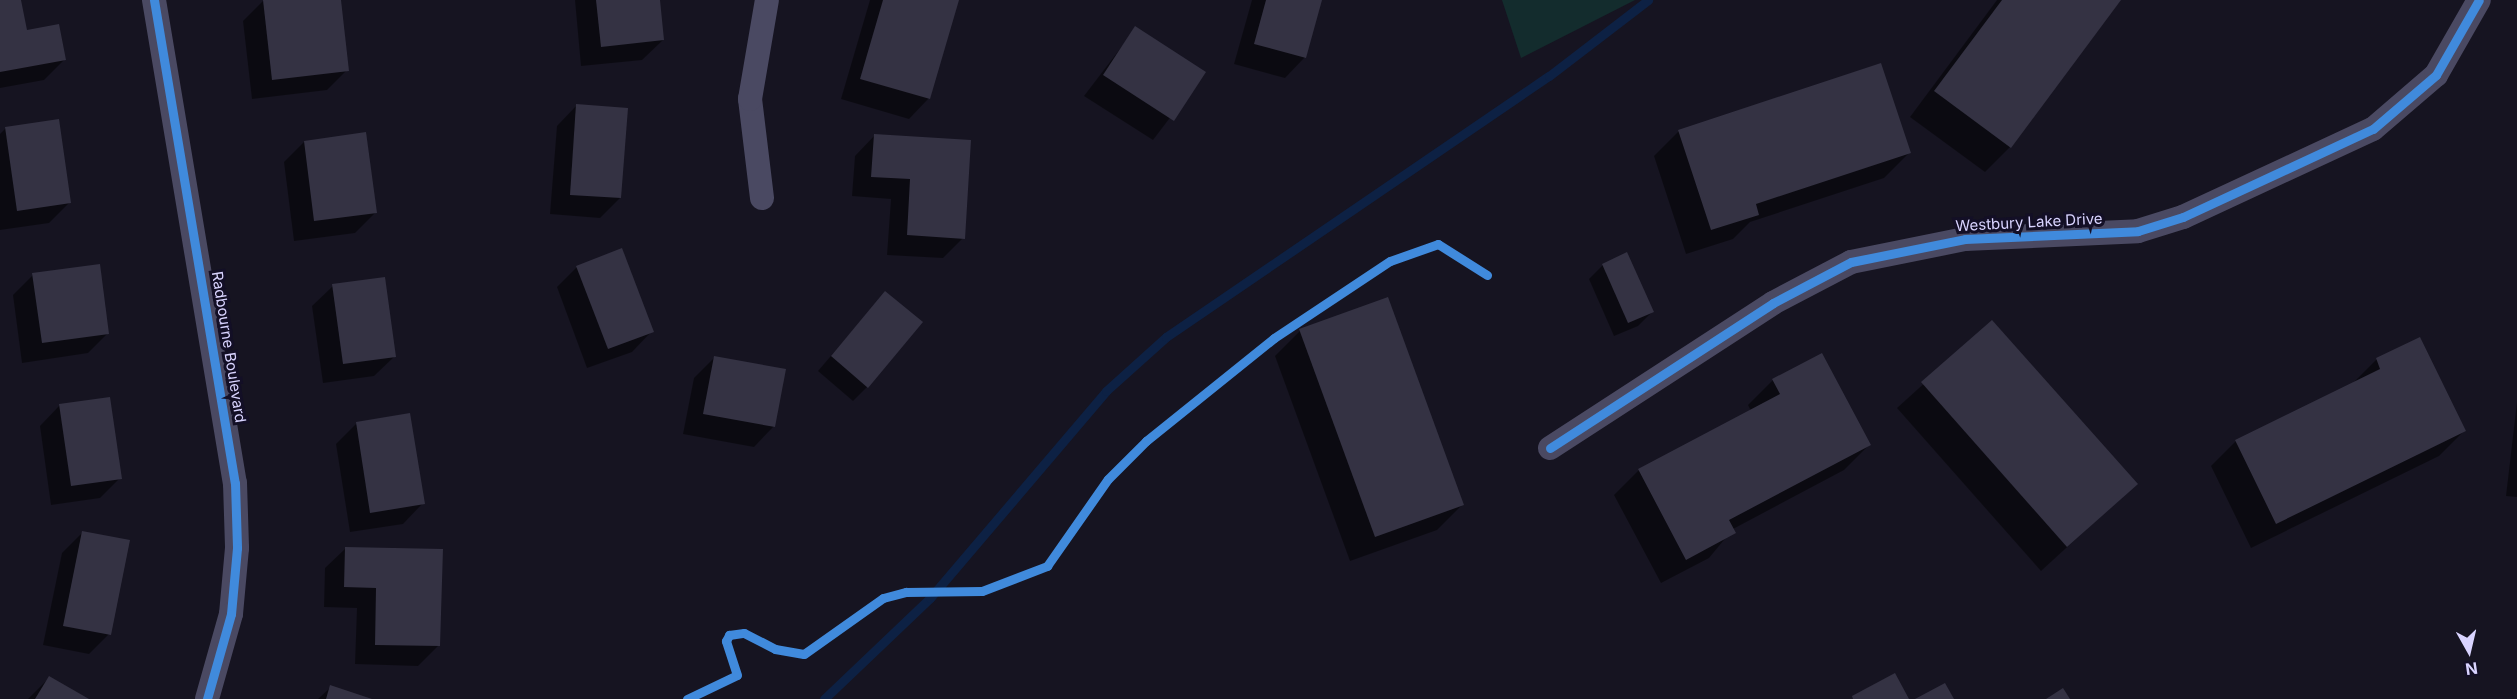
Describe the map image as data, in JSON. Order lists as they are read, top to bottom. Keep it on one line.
{"streets":{"street":["Westbury Lake Drive","Radbourne Boulevard"]},"north":"bottom"}
